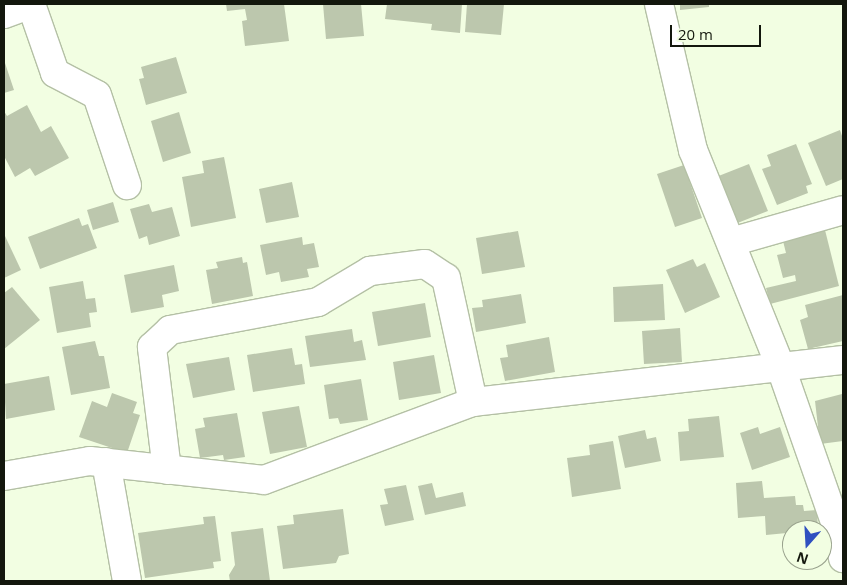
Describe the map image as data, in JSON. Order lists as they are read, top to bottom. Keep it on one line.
{"scale_bar":"20 m","north":"bottom"}
